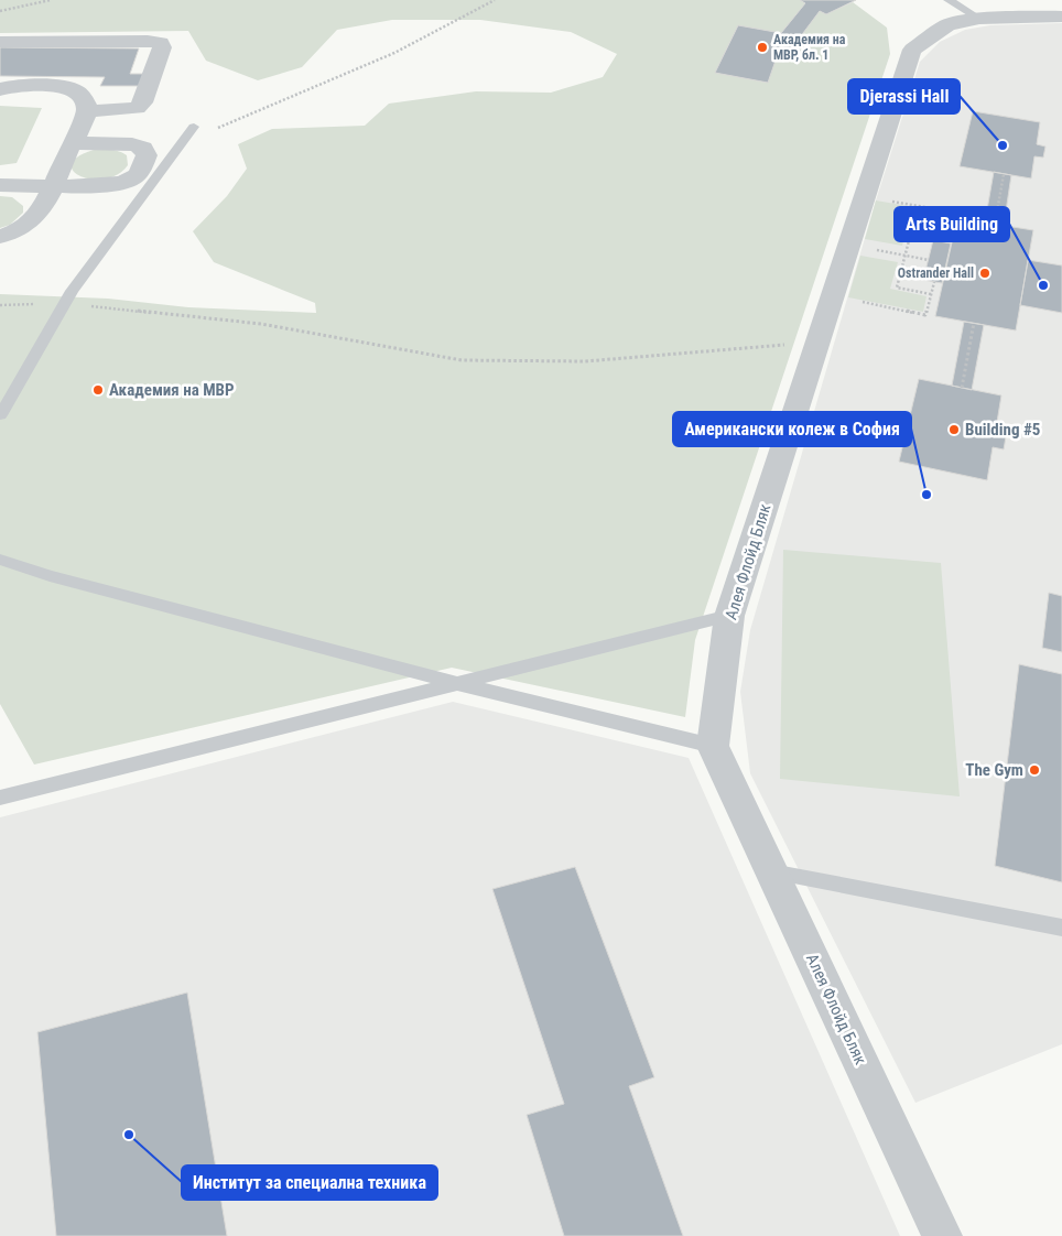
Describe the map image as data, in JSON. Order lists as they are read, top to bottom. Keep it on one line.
{"streets":{"street":["Алея Флойд Бляк"]},"places":["Академия на МВР, бл. 1","Djerassi Hall","Ostrander Hall","Arts Building","Академия на МВР","Building #5","Американски колеж в София","The Gym","Институт за специална техника"]}
